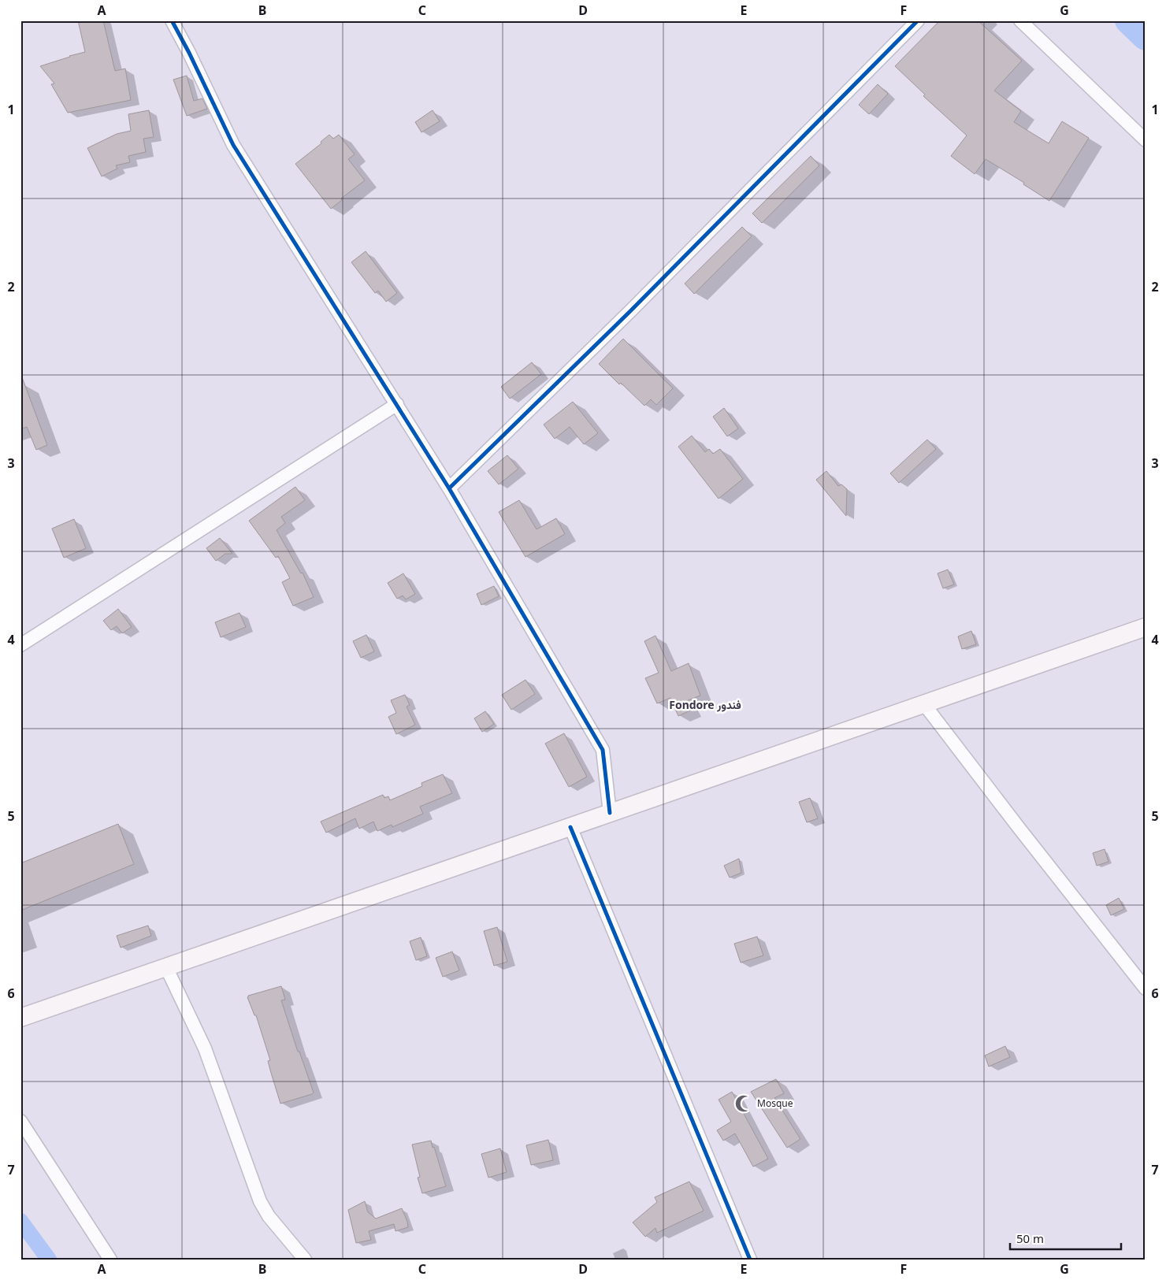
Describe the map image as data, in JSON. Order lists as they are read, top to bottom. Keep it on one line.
{"districts":["Fondore فندور"],"places":{"mosque":["Mosque"]},"scale_bar":"50 m","grid":{"columns":["A","B","C","D","E","F","G"],"rows":["1","2","3","4","5","6","7"]}}
